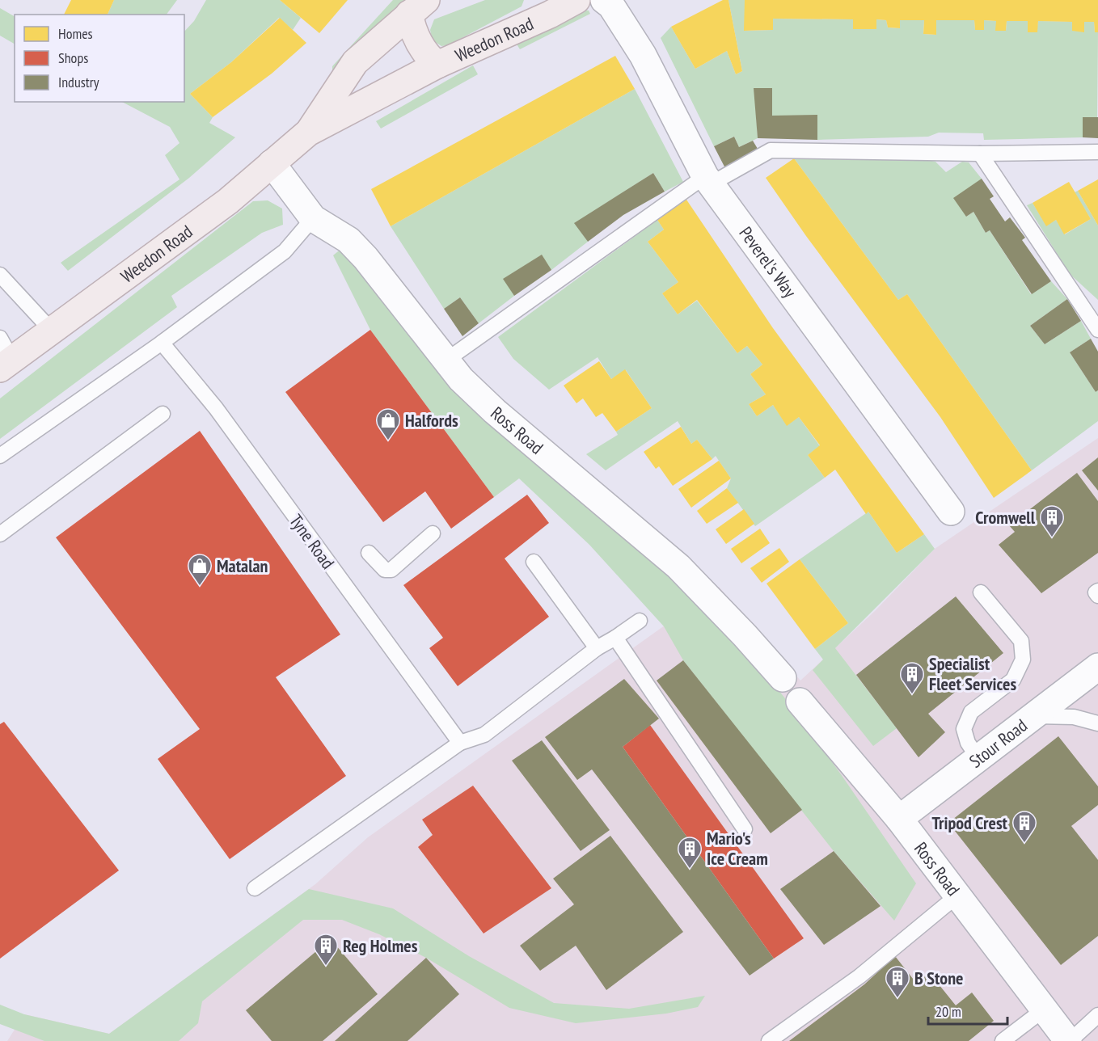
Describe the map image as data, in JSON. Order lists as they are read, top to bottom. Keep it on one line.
{"streets":{"main road":["Weedon Road"],"street":["Peverel's Way","Ross Road","Stour Road"],"lane":["Tyne Road"]},"crossings":[["Weedon Road","Ross Road"],["Ross Road","Stour Road"]],"places":{"shop":["Halfords","Matalan"],"building":["Cromwell","Specialist Fleet Services","Tripod Crest","Mario's Ice Cream","Reg Holmes","B Stone"]},"legend":["Homes","Shops","Industry"],"scale_bar":"20 m"}
